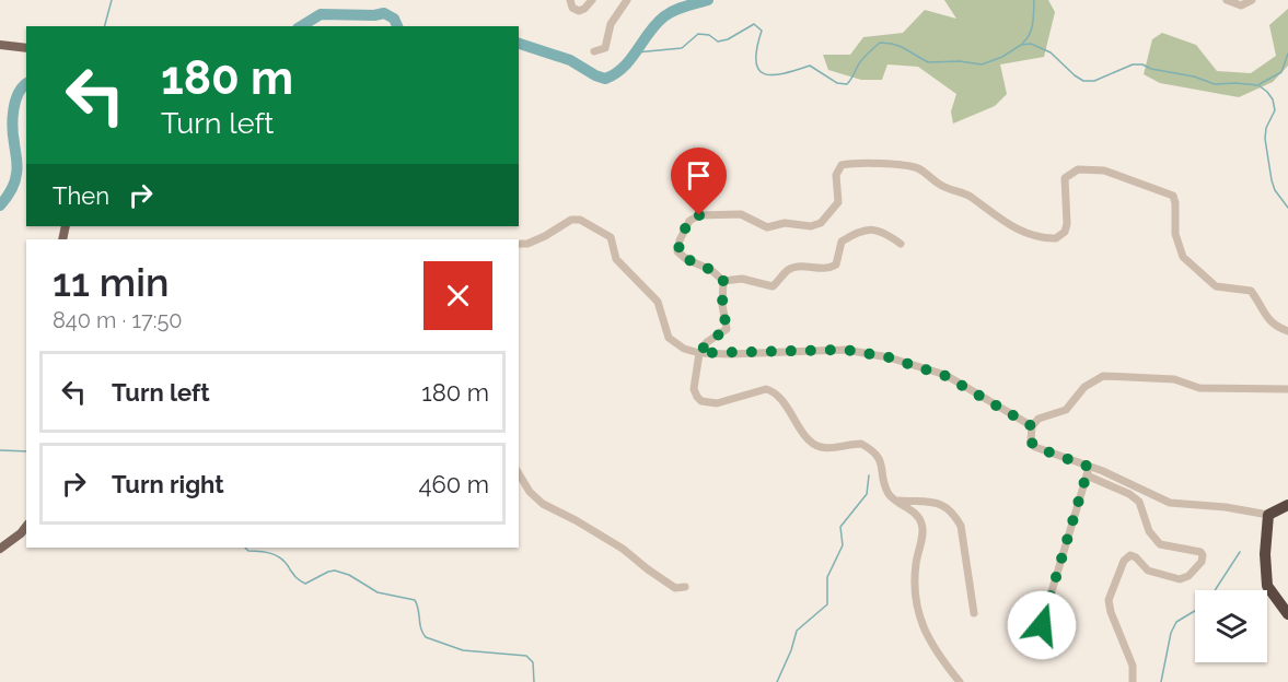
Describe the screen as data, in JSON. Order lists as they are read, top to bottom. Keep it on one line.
{"page":{"turn":["180 m","Turn left"],"then":"Then","heading":["11 min","840 m · 17:50"],"list":[{"name":"Turn left","value":"180 m"},{"name":"Turn right","value":"460 m"}]}}
